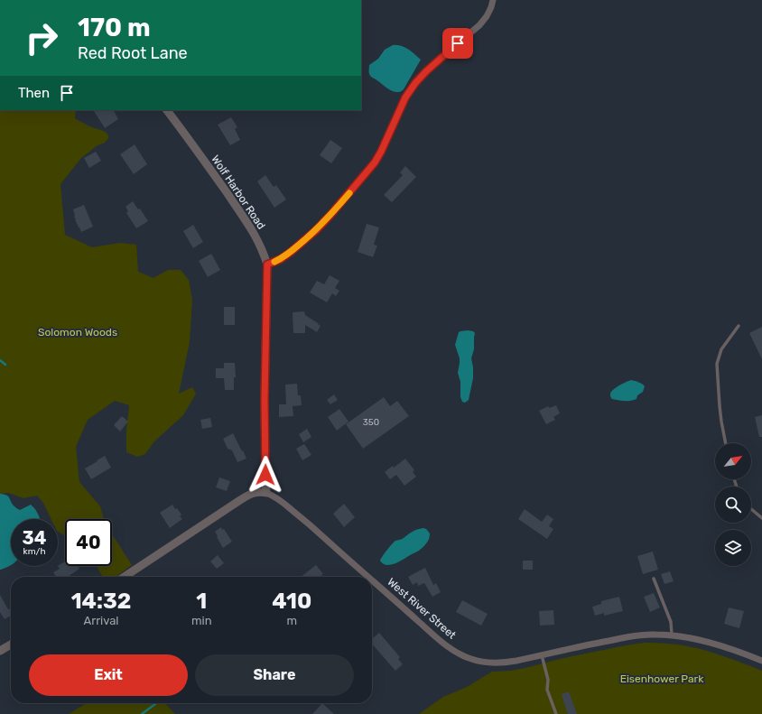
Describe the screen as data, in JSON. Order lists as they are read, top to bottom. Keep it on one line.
{"streets":{"street":["Wolf Harbor Road","West River Street"]},"crossings":[["Wolf Harbor Road","West River Street"]],"parks":["Solomon Woods","Eisenhower Park"],"house_numbers":["350"],"north":"top right","page":{"turn":["170 m","Red Root Lane"],"then":"Then","speed":"34 km/h","limit":"40","eta":["14:32","Arrival","1","min","410","m"],"buttons":["Exit","Share"]}}
